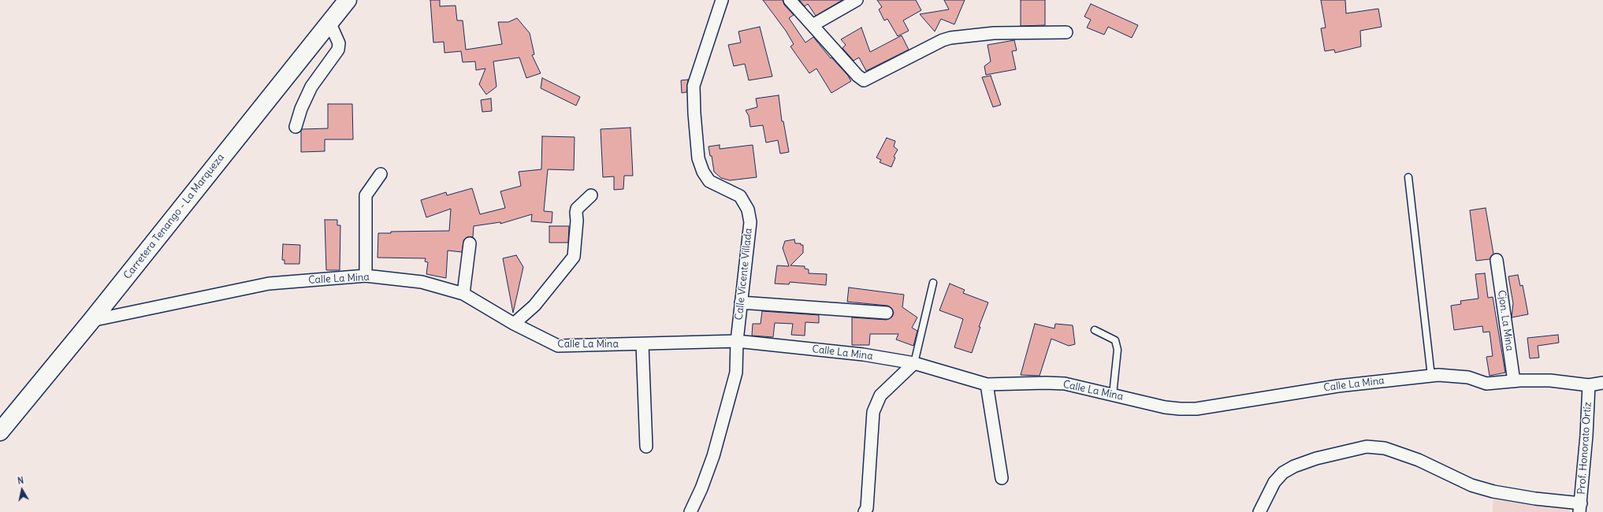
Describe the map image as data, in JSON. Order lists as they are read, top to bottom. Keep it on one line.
{"streets":{"main road":["Carretera Tenango - La Marqueza"],"street":["Calle Vicente Villada","Calle La Mina","Cjon. La Mina","Prof. Honorato Ortíz"]},"crossings":[["Carretera Tenango - La Marqueza","Calle La Mina"],["Calle Vicente Villada","Calle La Mina"],["Calle La Mina","Cjon. La Mina"],["Calle La Mina","Prof. Honorato Ortíz"]],"north":"top"}
